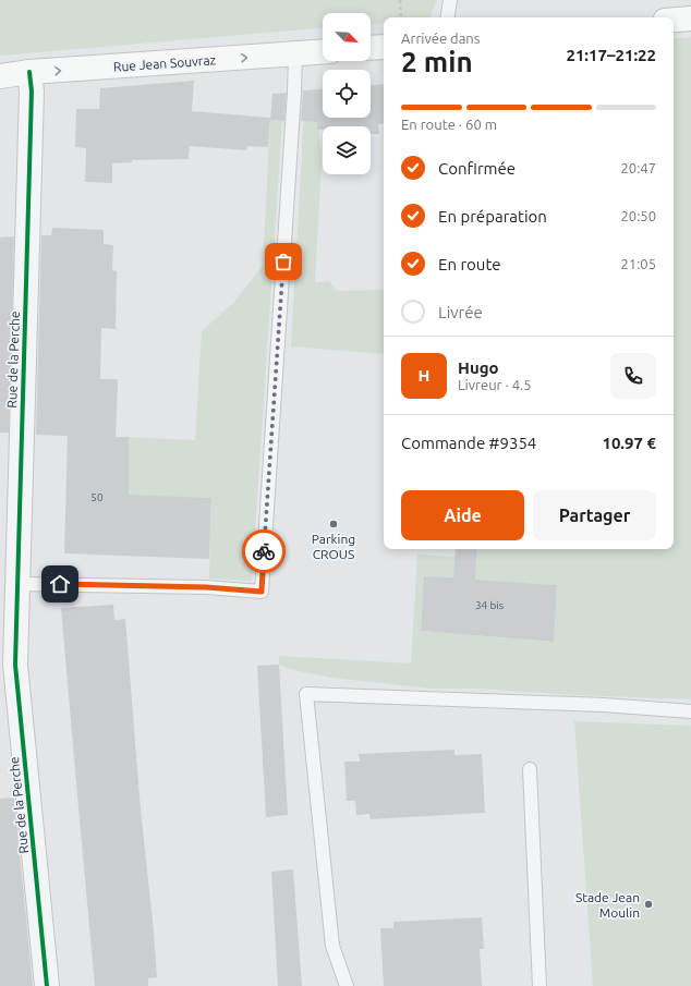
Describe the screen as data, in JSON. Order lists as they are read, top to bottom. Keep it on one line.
{"streets":{"main road":["Rue Jean Souvraz"],"street":["Rue de la Perche"]},"crossings":[["Rue Jean Souvraz","Rue de la Perche"]],"one_way":["Rue Jean Souvraz"],"places":["Parking CROUS","Stade Jean Moulin"],"house_numbers":["50","34 bis"],"north":"bottom right","page":{"heading":["2 min","Arrivée dans","21:17–21:22"],"panel":["Hugo","Livreur · 4.5","Commande #9354","10.97 €"],"bar":"En route · 60 m","list":[["Confirmée","20:47"],["En préparation","20:50"],["En route","21:05"],"Livrée"],"round":"H","buttons":["Aide","Partager"]}}
